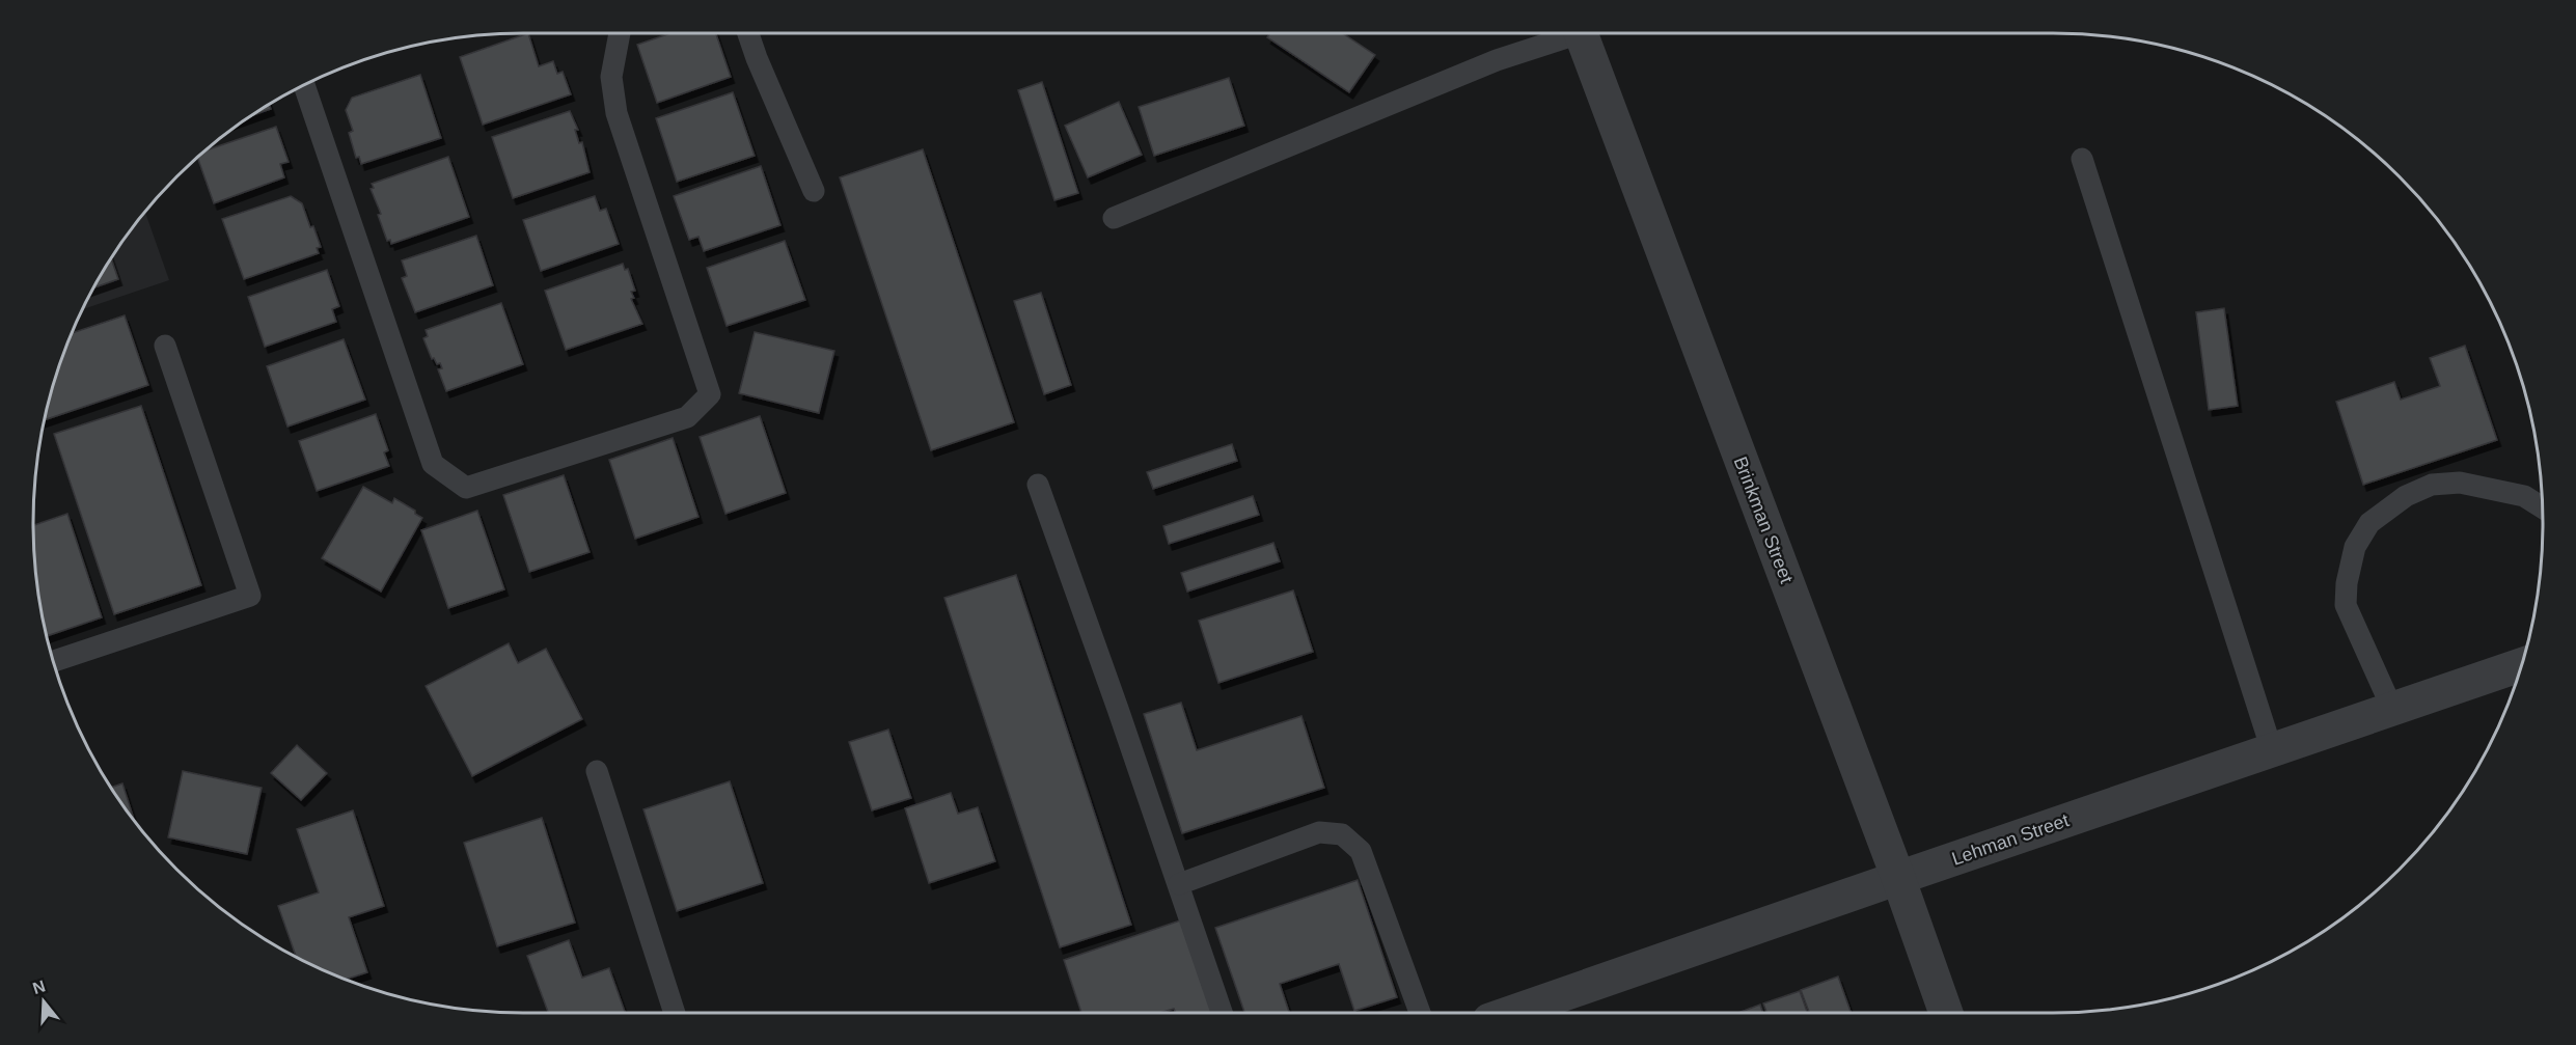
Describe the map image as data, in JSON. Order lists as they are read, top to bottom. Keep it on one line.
{"streets":{"street":["Brinkman Street","Lehman Street"]},"crossings":[["Brinkman Street","Lehman Street"]],"north":"top"}
